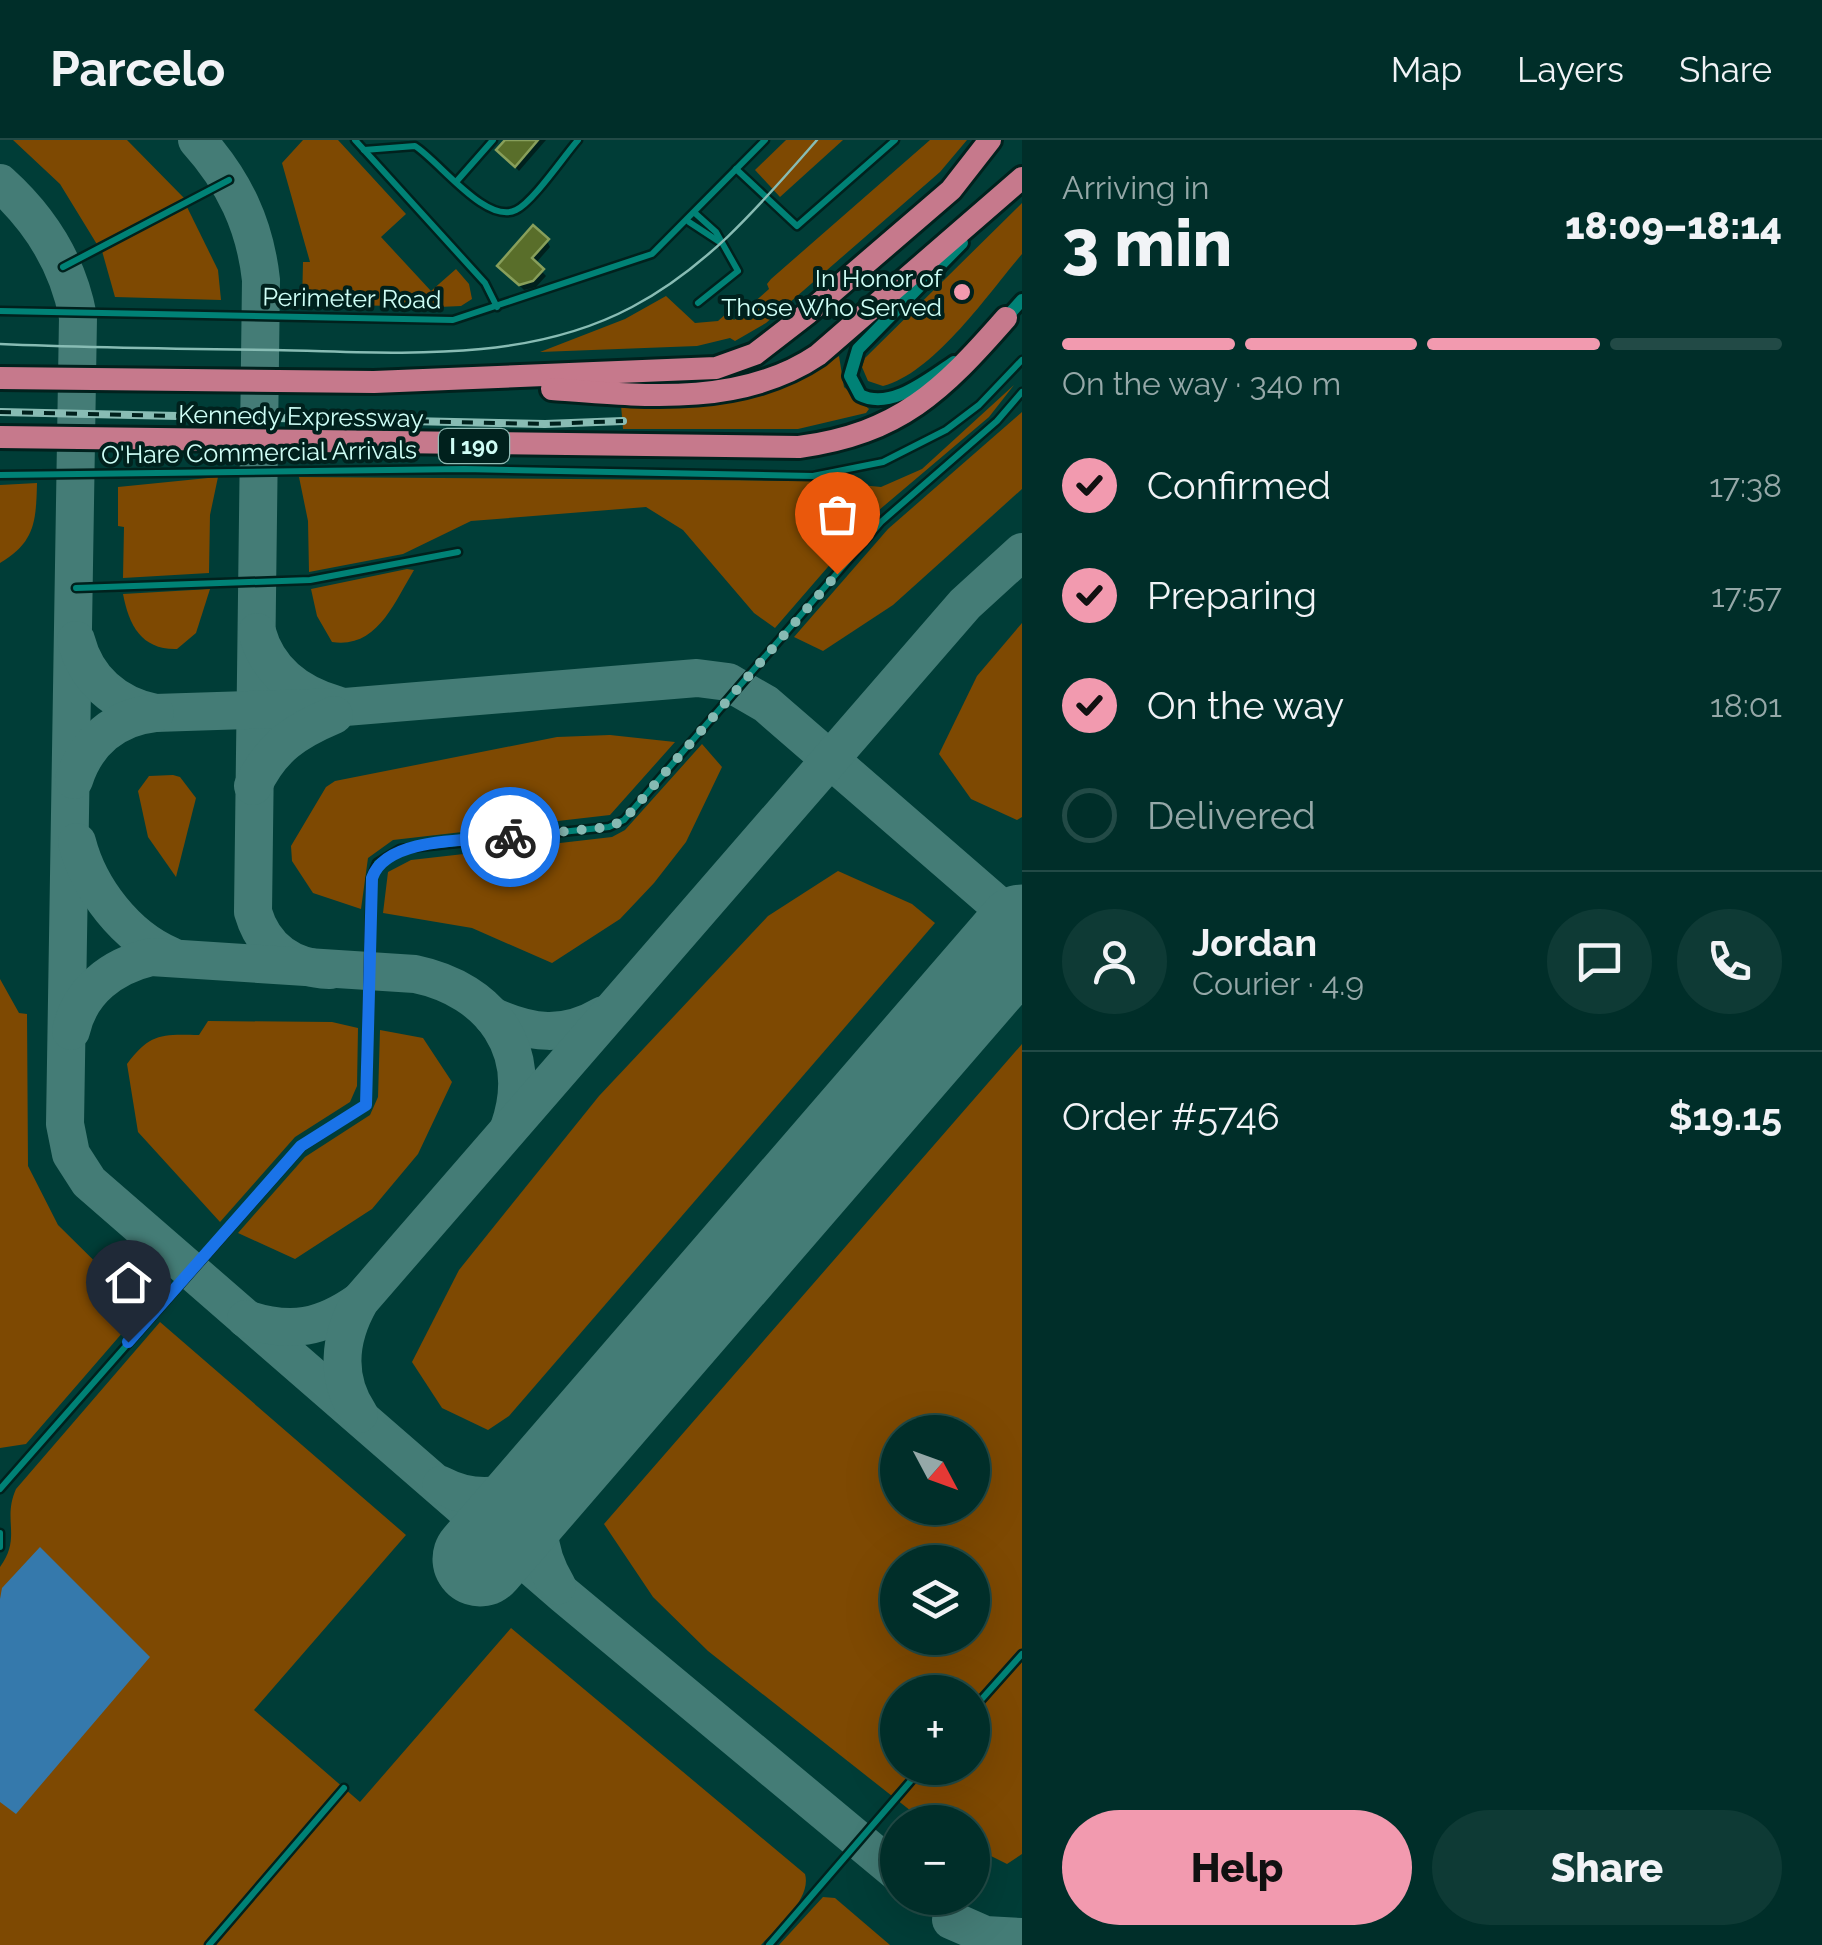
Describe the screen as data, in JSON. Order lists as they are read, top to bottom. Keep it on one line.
{"streets":{"highway":["Kennedy Expressway","I 190"],"lane":["Perimeter Road","O'Hare Commercial Arrivals"]},"places":["In Honor of Those Who Served"],"north":"bottom right","page":{"header":"Parcelo","nav":["Map","Layers","Share"],"heading":["3 min","Arriving in","18:09–18:14"],"panel":["Jordan","Courier · 4.9","Order #5746","$19.15"],"bar":"On the way · 340 m","list":[["Confirmed","17:38"],["Preparing","17:57"],["On the way","18:01"],"Delivered"],"map_buttons":["+","−"],"buttons":["Help","Share"]}}
